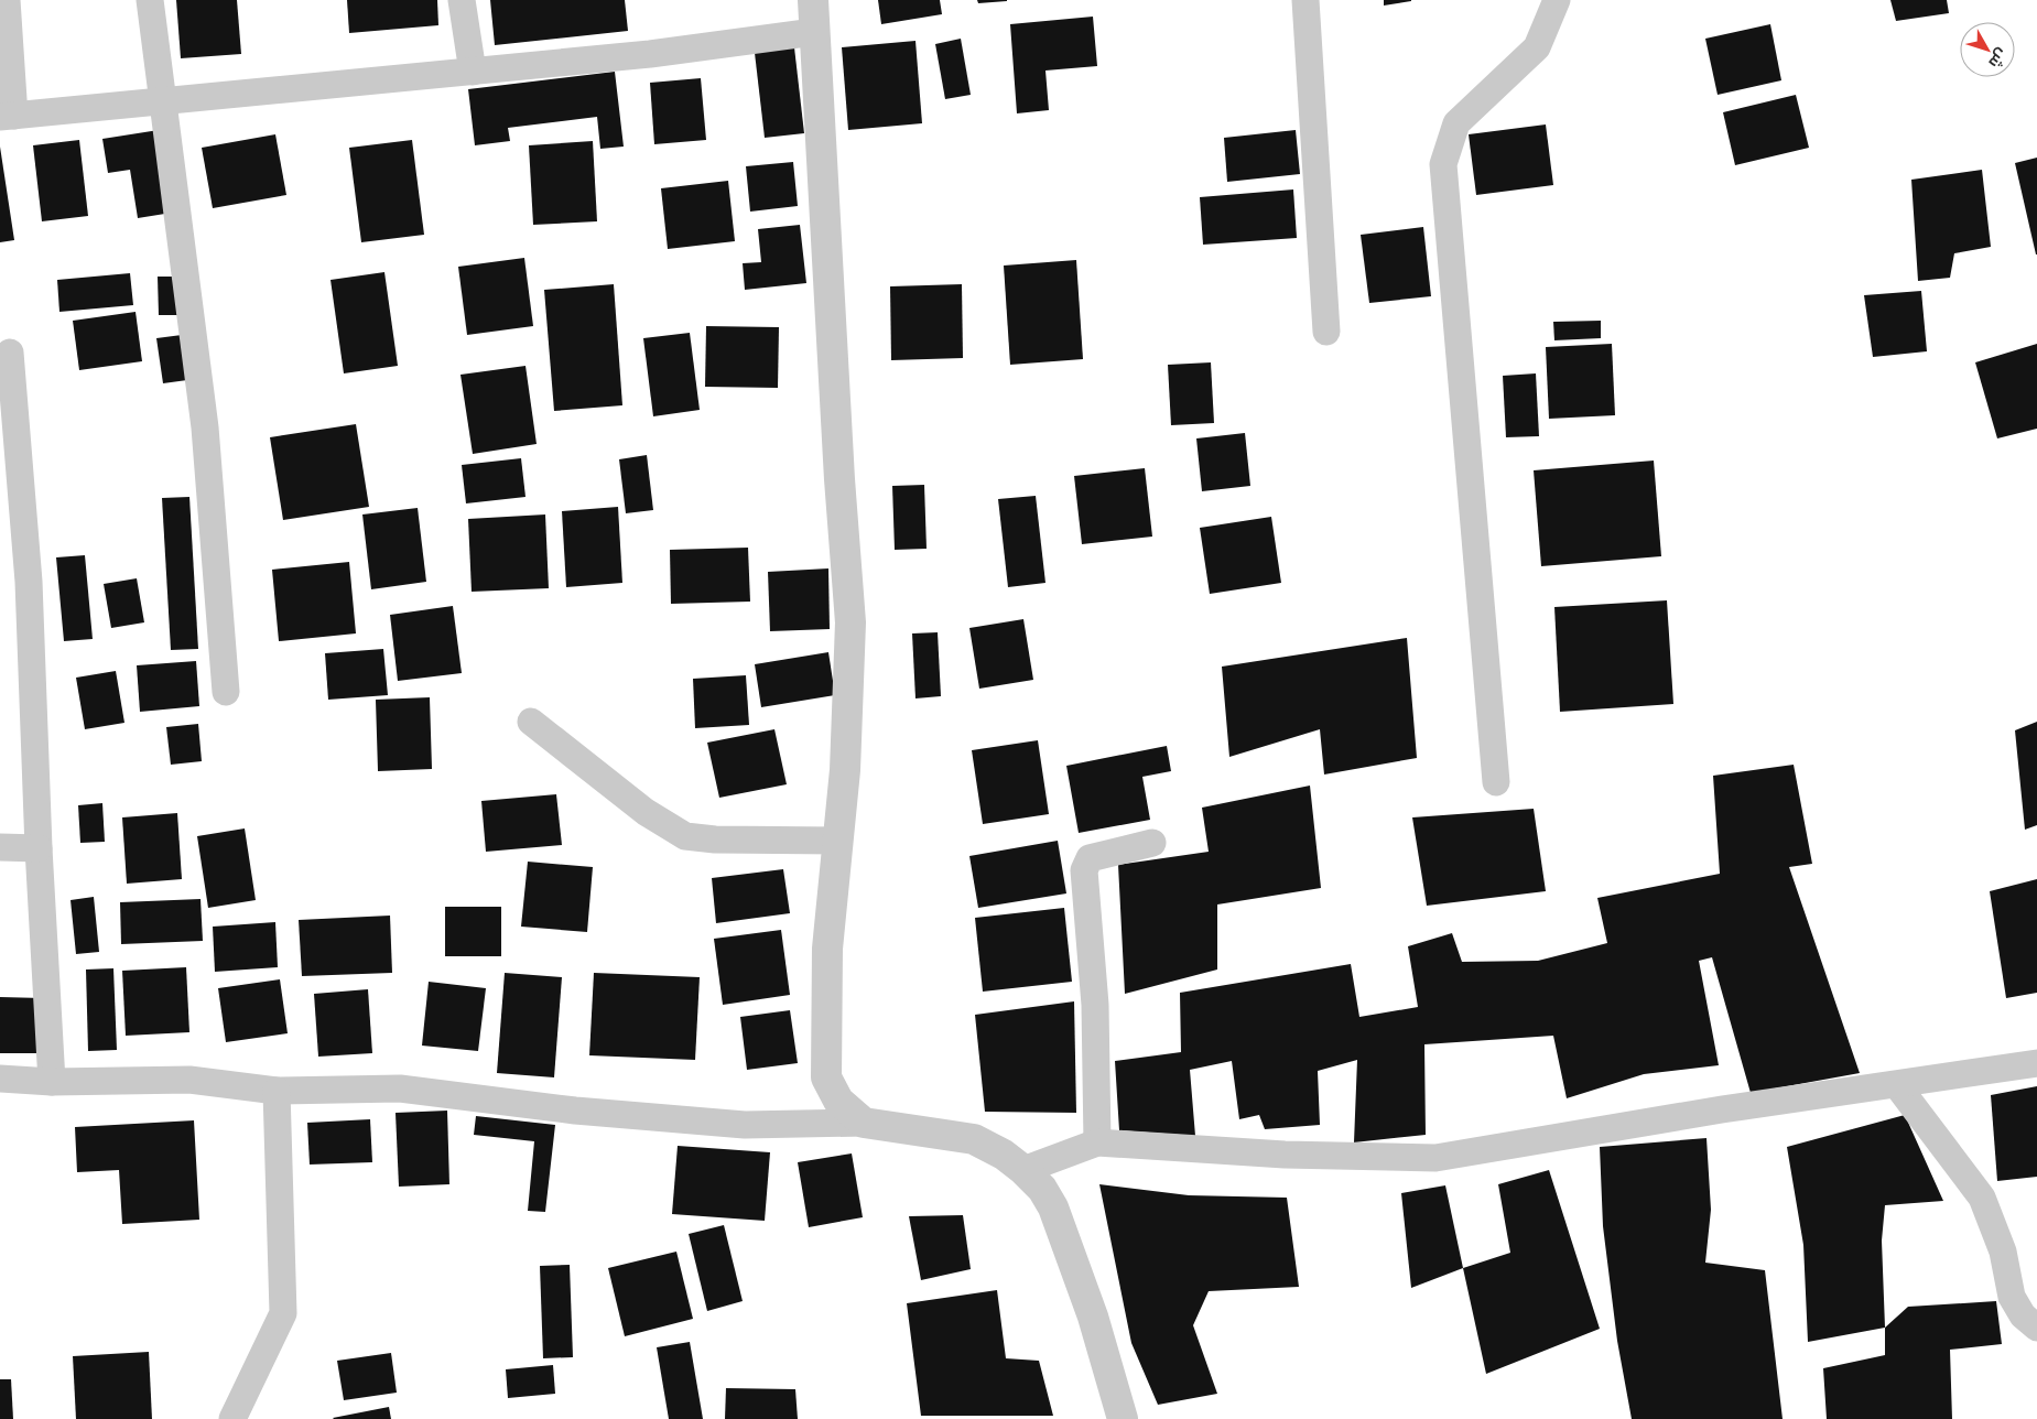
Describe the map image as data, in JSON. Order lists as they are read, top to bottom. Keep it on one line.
{"north":"bottom right"}
